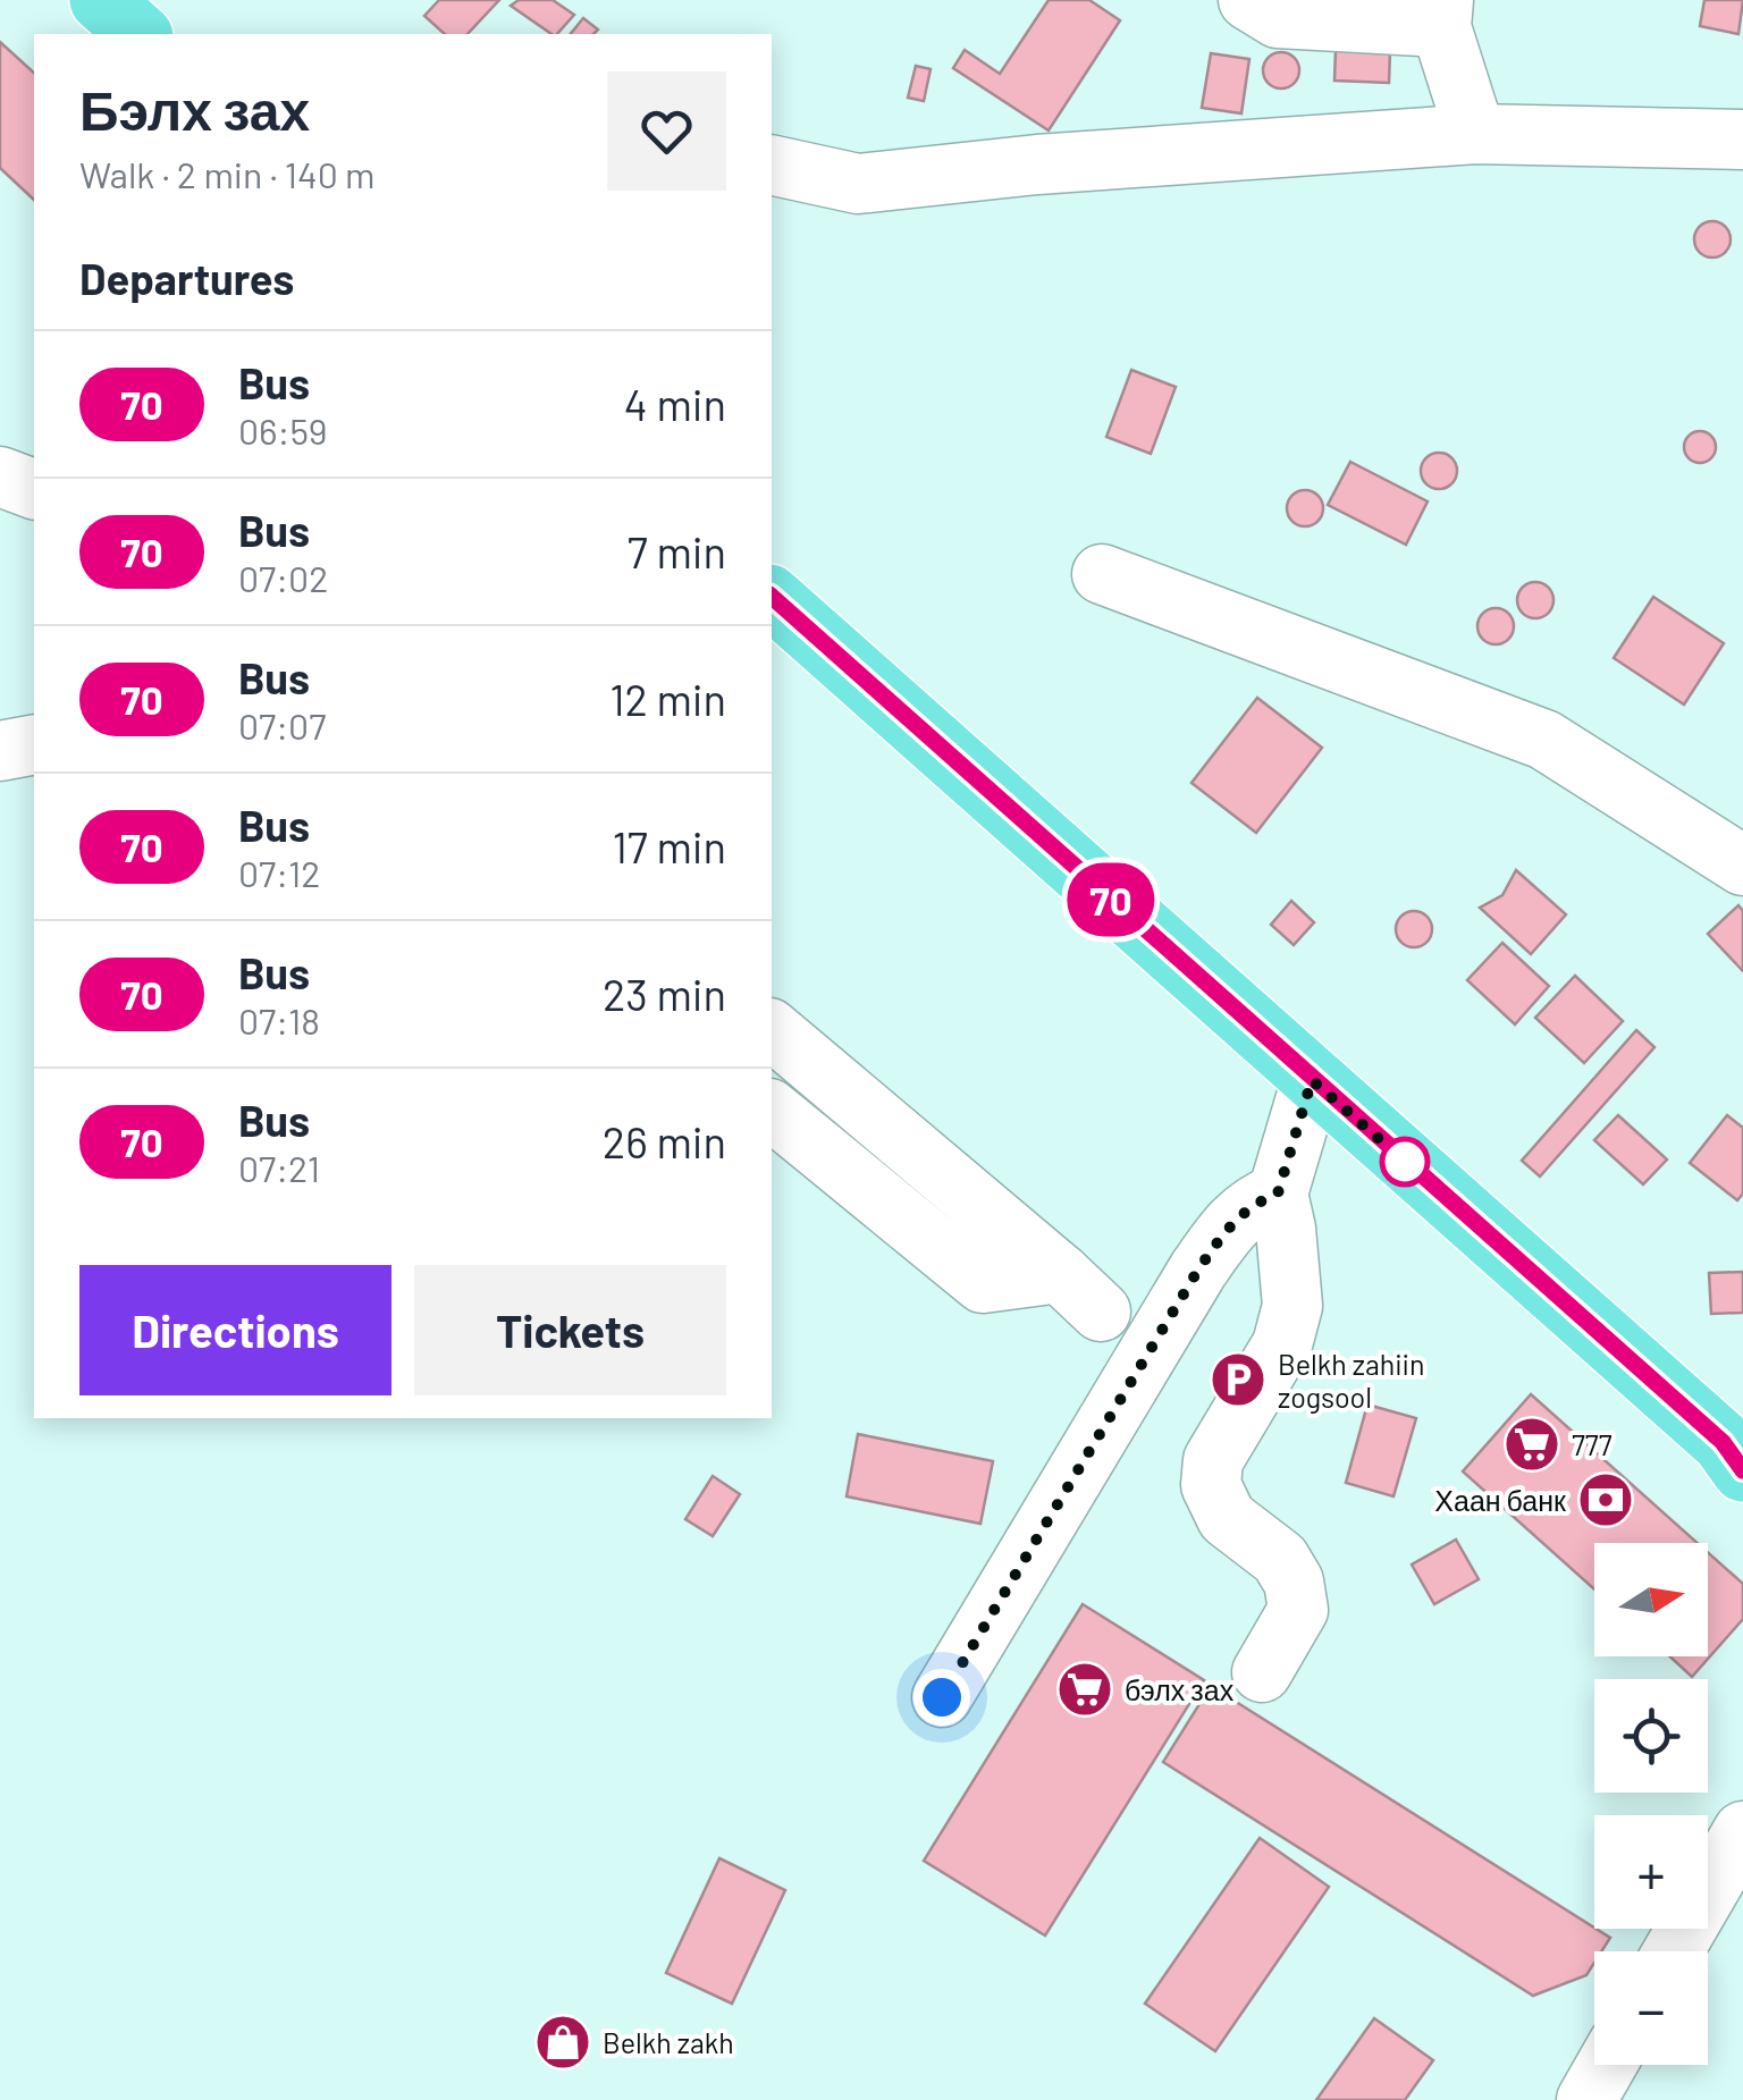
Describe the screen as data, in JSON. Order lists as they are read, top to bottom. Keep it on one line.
{"places":{"parking":["Belkh zahiin zogsool"],"supermarket":["777","бэлх зах"],"bank":["Хаан банк"],"shop":["Belkh zakh"]},"lines":["bus line 70"],"north":"right","page":{"on_map":"70","heading":[["Бэлх зах","Walk · 2 min · 140 m"],"Departures"],"list":[{"mark":"70","name":"Bus","note":"06:59","value":"4 min"},{"mark":"70","name":"Bus","note":"07:02","value":"7 min"},{"mark":"70","name":"Bus","note":"07:07","value":"12 min"},{"mark":"70","name":"Bus","note":"07:12","value":"17 min"},{"mark":"70","name":"Bus","note":"07:18","value":"23 min"},{"mark":"70","name":"Bus","note":"07:21","value":"26 min"}],"buttons":["Directions","Tickets"],"map_buttons":["+","−"]}}
